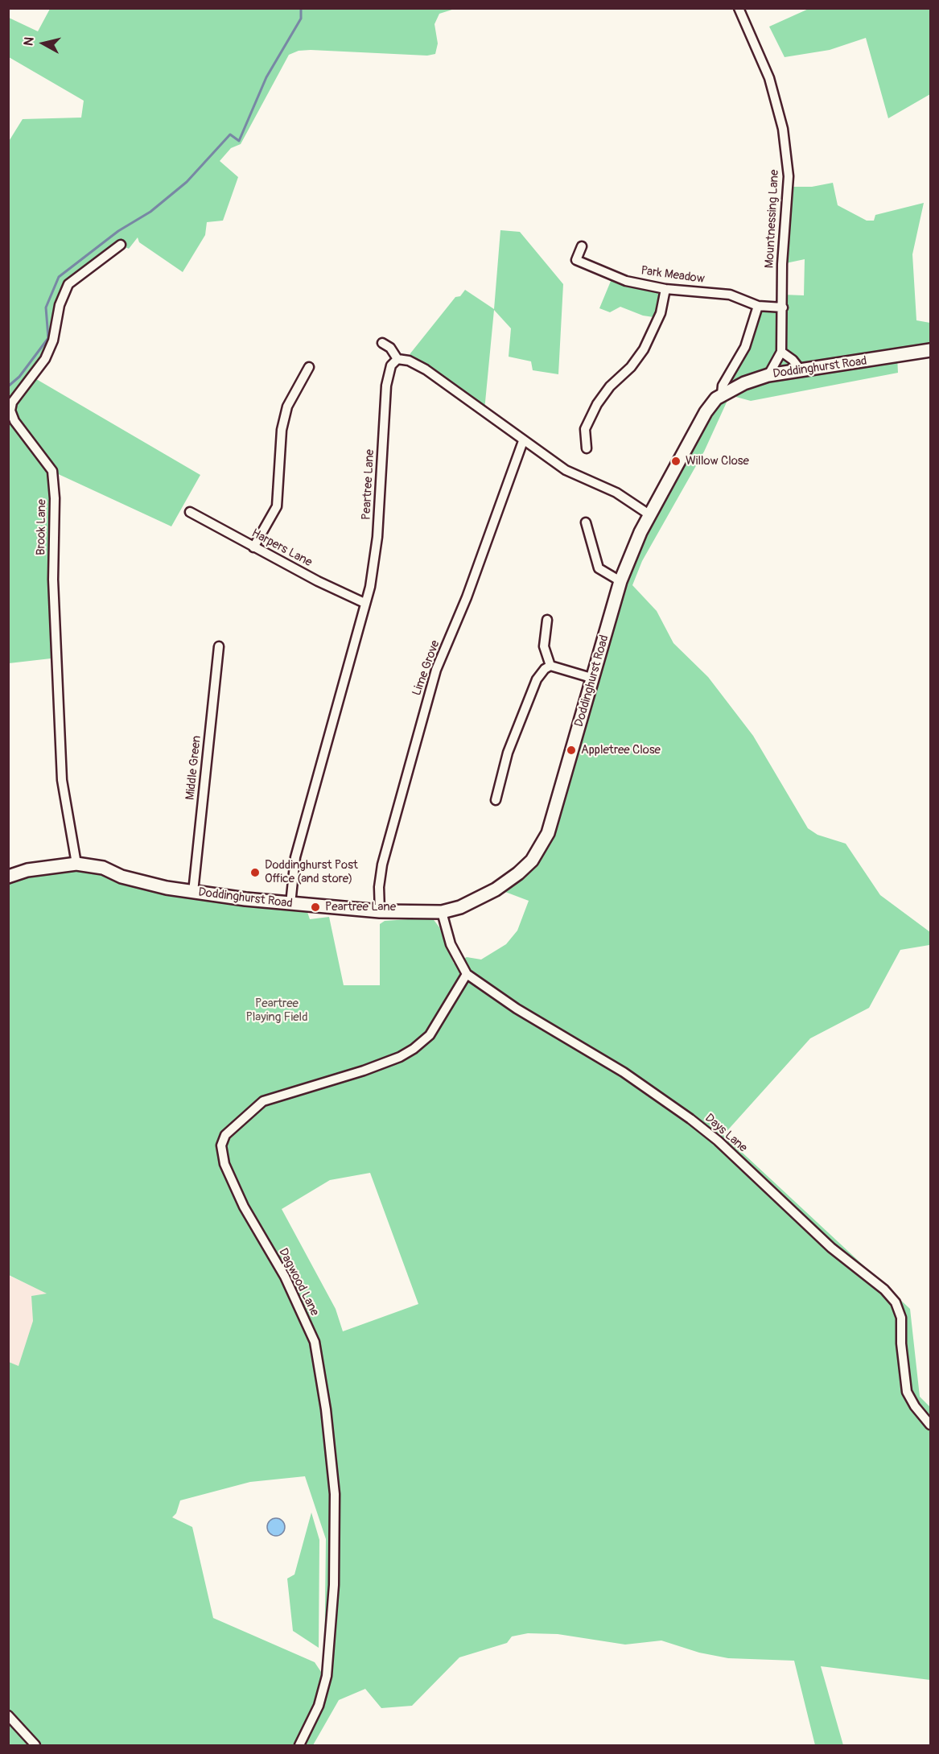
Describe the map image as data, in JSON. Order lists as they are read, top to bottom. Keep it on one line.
{"streets":{"street":["Mountnessing Lane","Park Meadow","Doddinghurst Road","Peartree Lane","Brook Lane","Harpers Lane","Lime Grove","Middle Green","Days Lane","Dagwood Lane"]},"crossings":[["Mountnessing Lane","Park Meadow"],["Mountnessing Lane","Doddinghurst Road"],["Doddinghurst Road","Peartree Lane"],["Doddinghurst Road","Brook Lane"],["Doddinghurst Road","Lime Grove"],["Doddinghurst Road","Middle Green"],["Doddinghurst Road","Days Lane"],["Peartree Lane","Harpers Lane"],["Days Lane","Dagwood Lane"]],"parks":["Peartree Playing Field"],"places":["Willow Close","Appletree Close","Doddinghurst Post Office (and store)","Peartree Lane"],"north":"left"}
